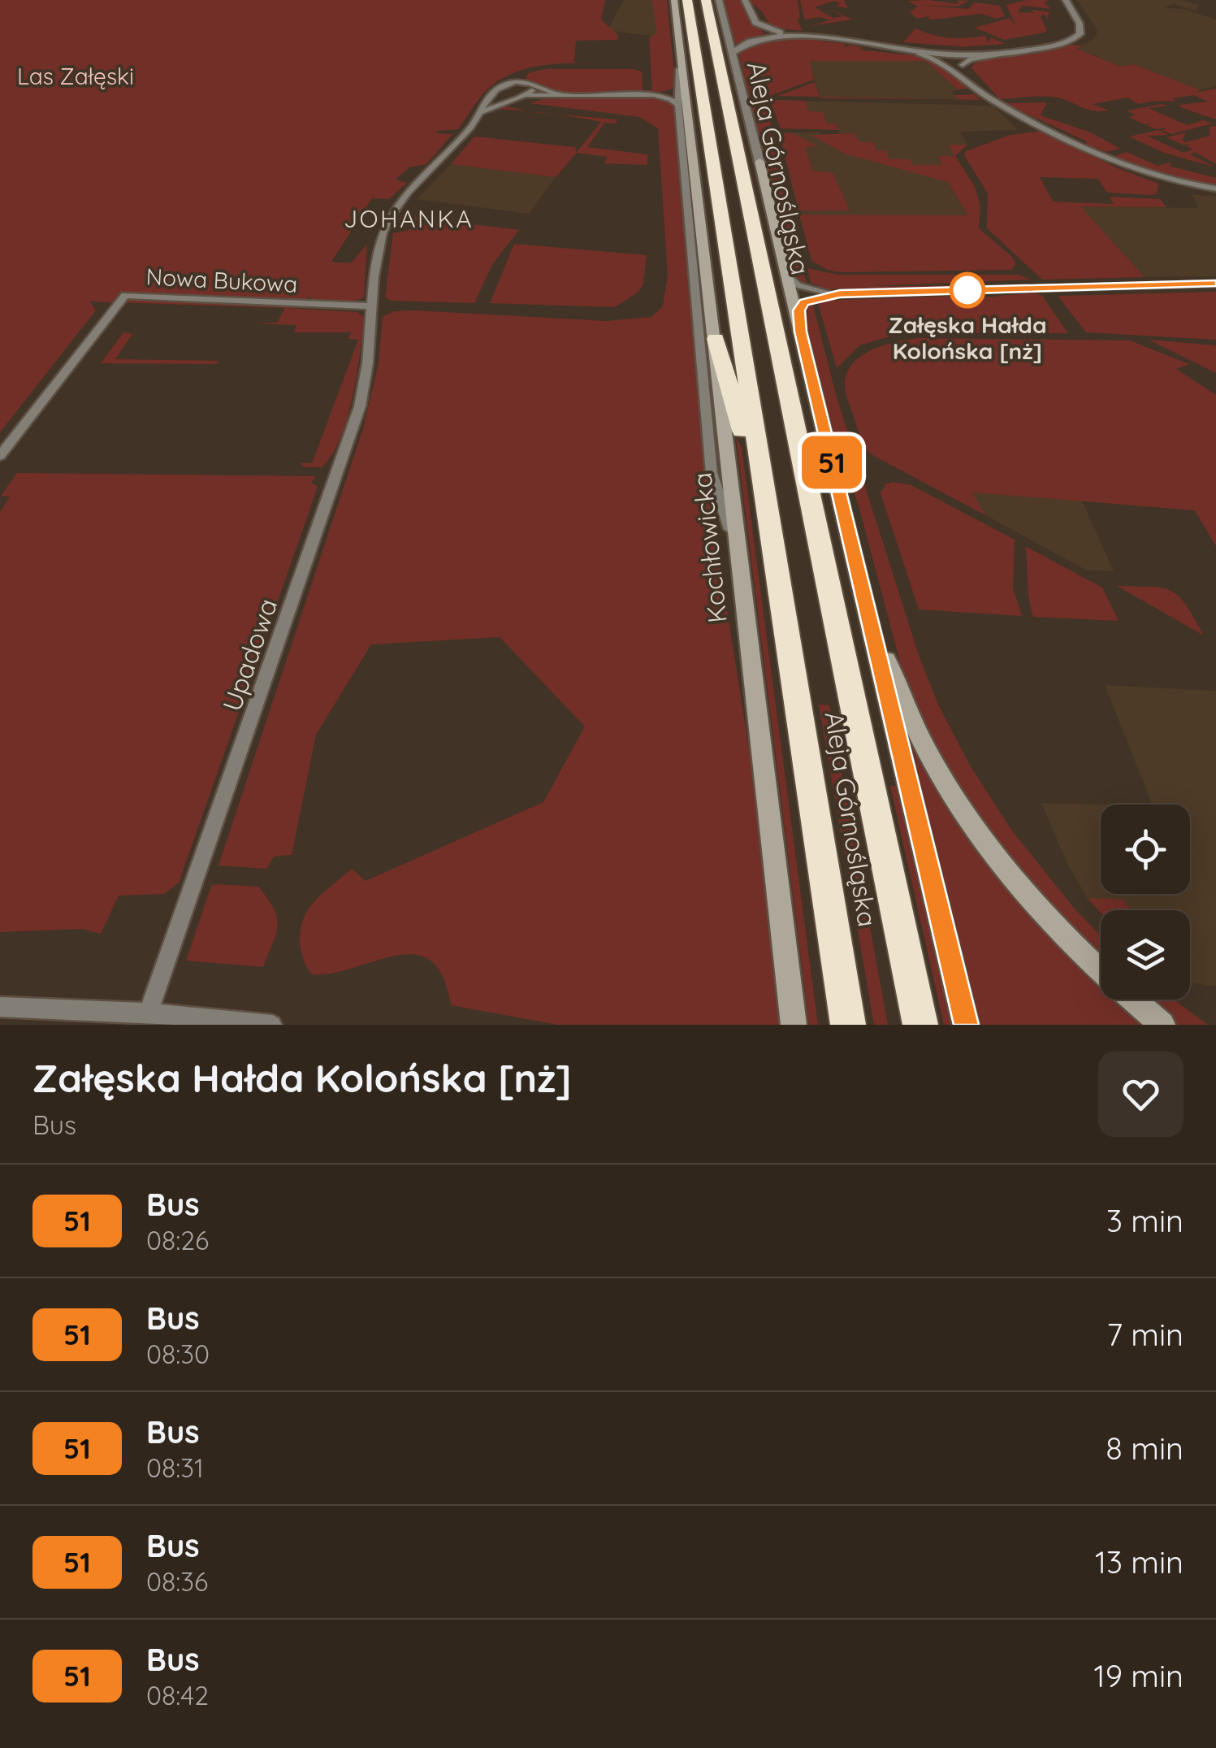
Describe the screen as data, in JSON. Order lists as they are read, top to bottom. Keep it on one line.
{"streets":{"highway":["Aleja Górnośląska"],"main road":["Kochłowicka"],"street":["Nowa Bukowa","Upadowa"]},"crossings":[["Nowa Bukowa","Upadowa"]],"districts":["JOHANKA"],"parks":["Las Załęski"],"places":["Załęska Hałda Kolońska [nż]"],"lines":["bus line 51"],"page":{"on_map":"51","heading":["Załęska Hałda Kolońska [nż]","Bus"],"list":[{"mark":"51","name":"Bus","note":"08:26","value":"3 min"},{"mark":"51","name":"Bus","note":"08:30","value":"7 min"},{"mark":"51","name":"Bus","note":"08:31","value":"8 min"},{"mark":"51","name":"Bus","note":"08:36","value":"13 min"},{"mark":"51","name":"Bus","note":"08:42","value":"19 min"}]}}
